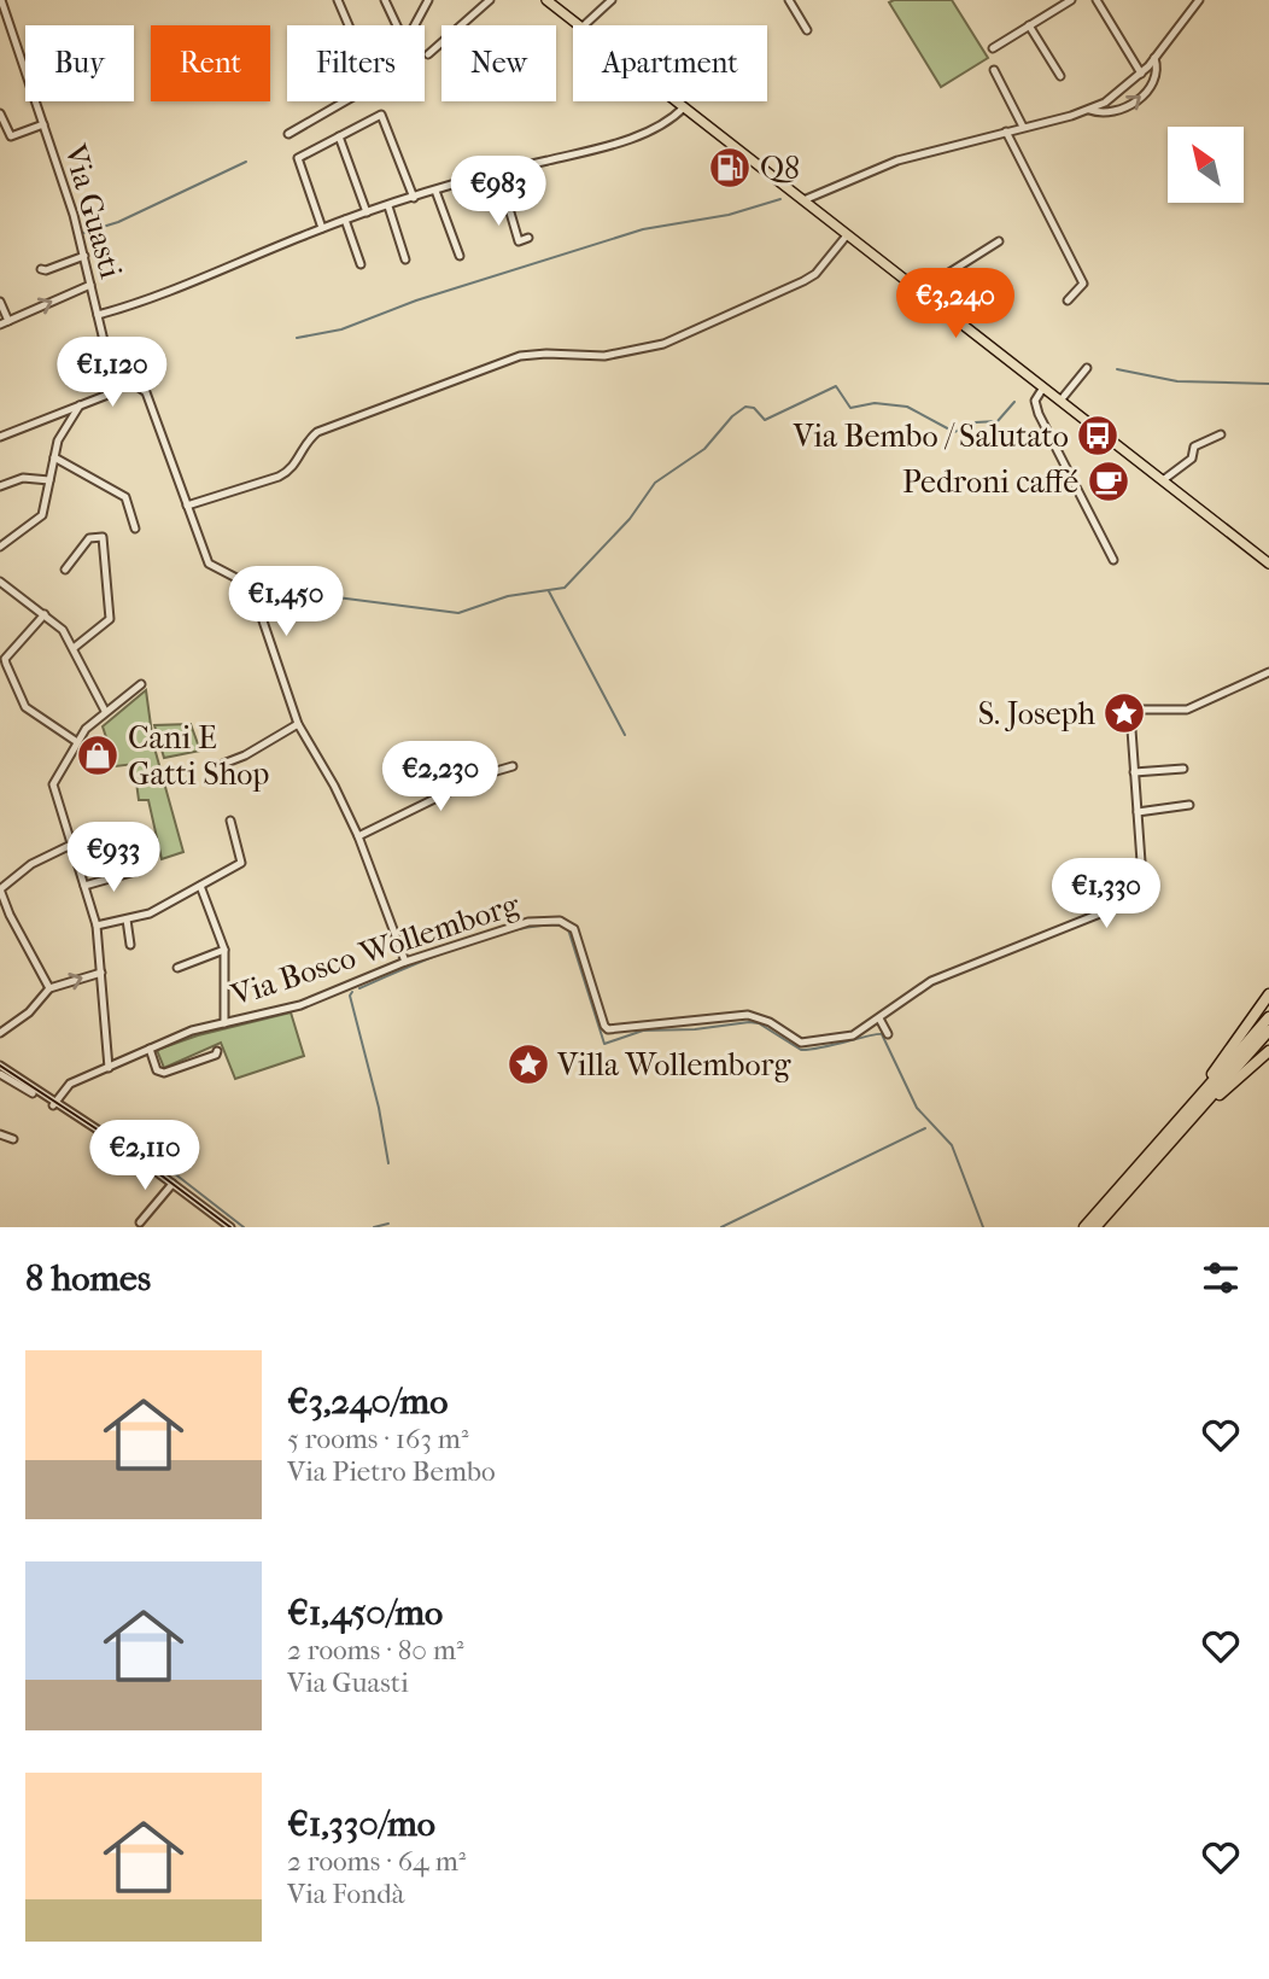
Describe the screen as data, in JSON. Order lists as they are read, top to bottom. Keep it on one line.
{"streets":{"street":["Via Guasti","Via Bosco Wollemborg"]},"places":{"fuel station":["Q8"],"bus stop":["Via Bembo / Salutato"],"cafe":["Pedroni caffé"],"place":["S. Joseph","Villa Wollemborg"],"shop":["Cani E Gatti Shop"]},"north":"top left","page":{"chip":["Buy","Rent","Filters","New","Apartment"],"price":["€983","€3,240","€1,120","€1,450","€2,230","€933","€1,330","€2,110"],"heading":"8 homes","list":[{"name":"€3,240/mo","note":"5 rooms · 163 m² · Via Pietro Bembo"},{"name":"€1,450/mo","note":"2 rooms · 80 m² · Via Guasti"},{"name":"€1,330/mo","note":"2 rooms · 64 m² · Via Fondà"}]}}
